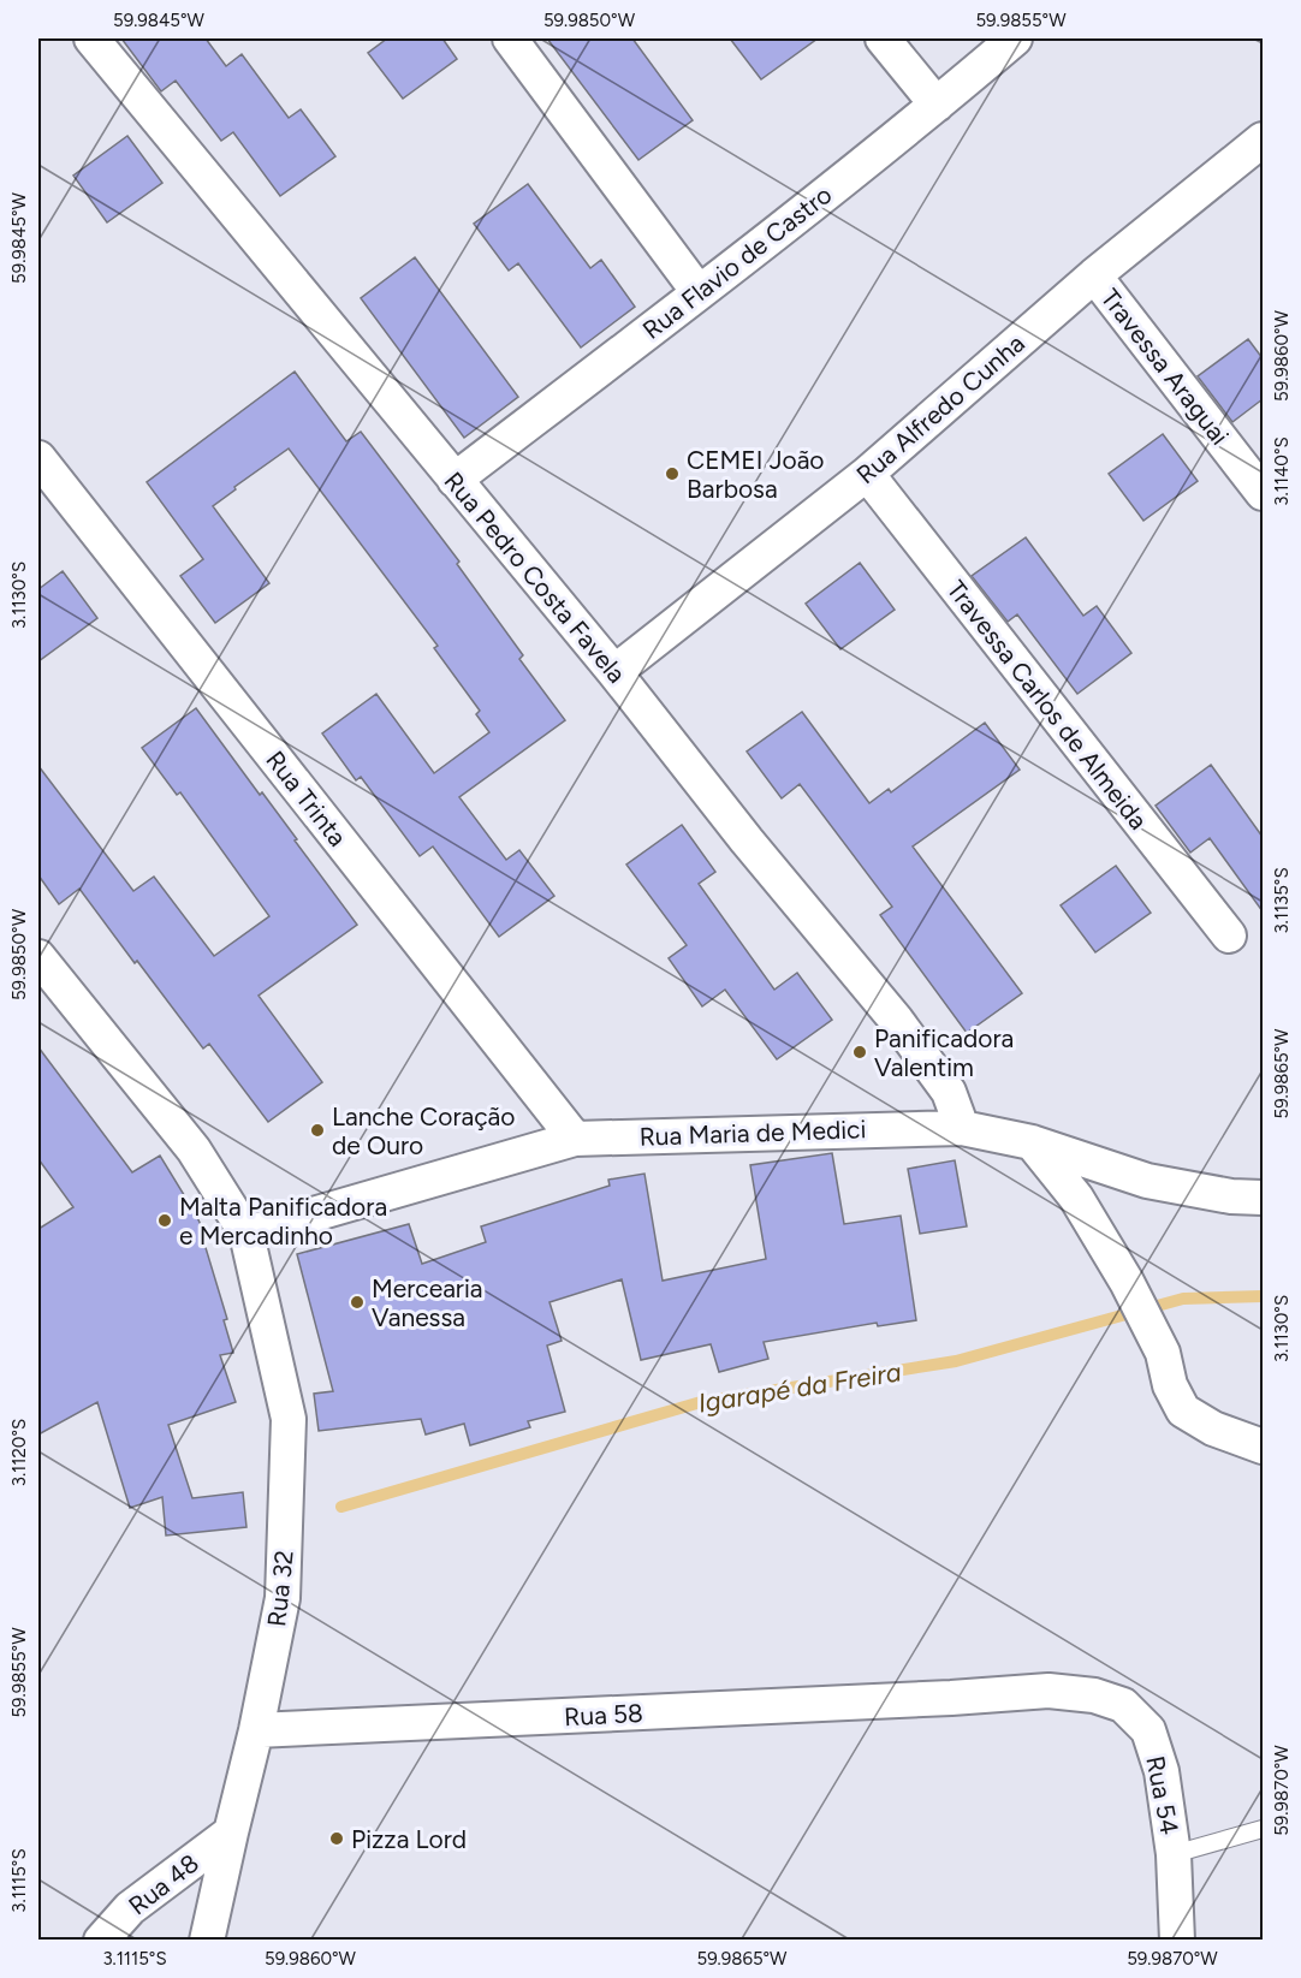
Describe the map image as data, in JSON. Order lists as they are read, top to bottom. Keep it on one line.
{"streets":{"street":["Rua Flavio de Castro","Travessa Araguai","Rua Alfredo Cunha","Rua Pedro Costa Favela","Travessa Carlos de Almeida","Rua Trinta","Rua Maria de Medici","Rua 32","Rua 58","Rua 54","Rua 48"]},"crossings":[["Rua Flavio de Castro","Rua Pedro Costa Favela"],["Travessa Araguai","Rua Alfredo Cunha"],["Rua Alfredo Cunha","Rua Pedro Costa Favela"],["Rua Alfredo Cunha","Travessa Carlos de Almeida"],["Rua Pedro Costa Favela","Rua Maria de Medici"],["Rua Trinta","Rua Maria de Medici"],["Rua Maria de Medici","Rua 32"],["Rua 32","Rua 58"],["Rua 32","Rua 48"],["Rua 58","Rua 54"]],"water":["Igarapé da Freira"],"places":["CEMEI João Barbosa","Panificadora Valentim","Lanche Coração de Ouro","Malta Panificadora e Mercadinho","Mercearia Vanessa","Pizza Lord"],"coordinates":["59.9845°W","59.9850°W","59.9855°W","59.9860°W","3.1140°S","3.1130°S","3.1135°S","59.9865°W","3.1120°S","59.9870°W","3.1115°S"]}
